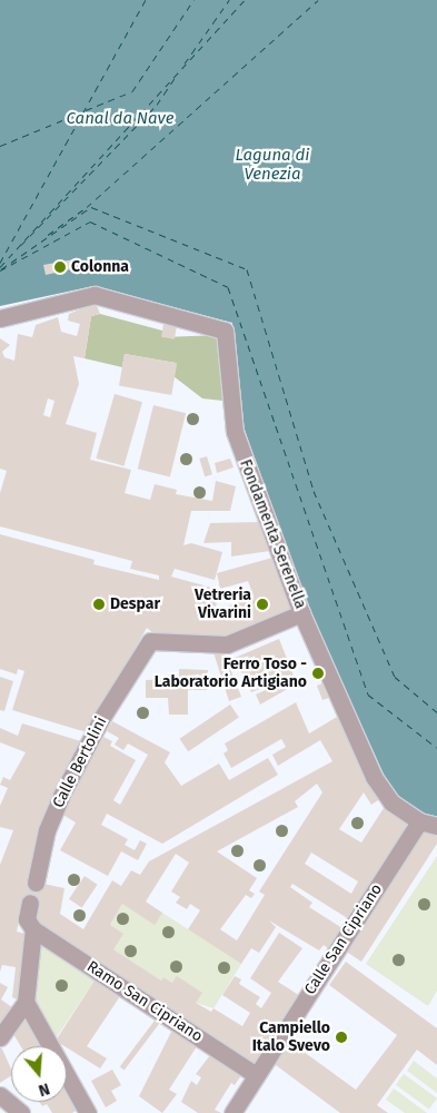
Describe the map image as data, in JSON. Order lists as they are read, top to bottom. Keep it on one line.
{"streets":{"street":["Fondamenta Serenella","Calle Bertolini","Calle San Cipriano","Ramo San Cipriano"]},"crossings":[["Fondamenta Serenella","Calle Bertolini"],["Fondamenta Serenella","Calle San Cipriano"],["Calle San Cipriano","Ramo San Cipriano"]],"water":["Canal da Nave","Laguna di Venezia"],"places":["Colonna","Despar","Vetreria Vivarini","Ferro Toso - Laboratorio Artigiano","Campiello Italo Svevo"],"north":"bottom"}
